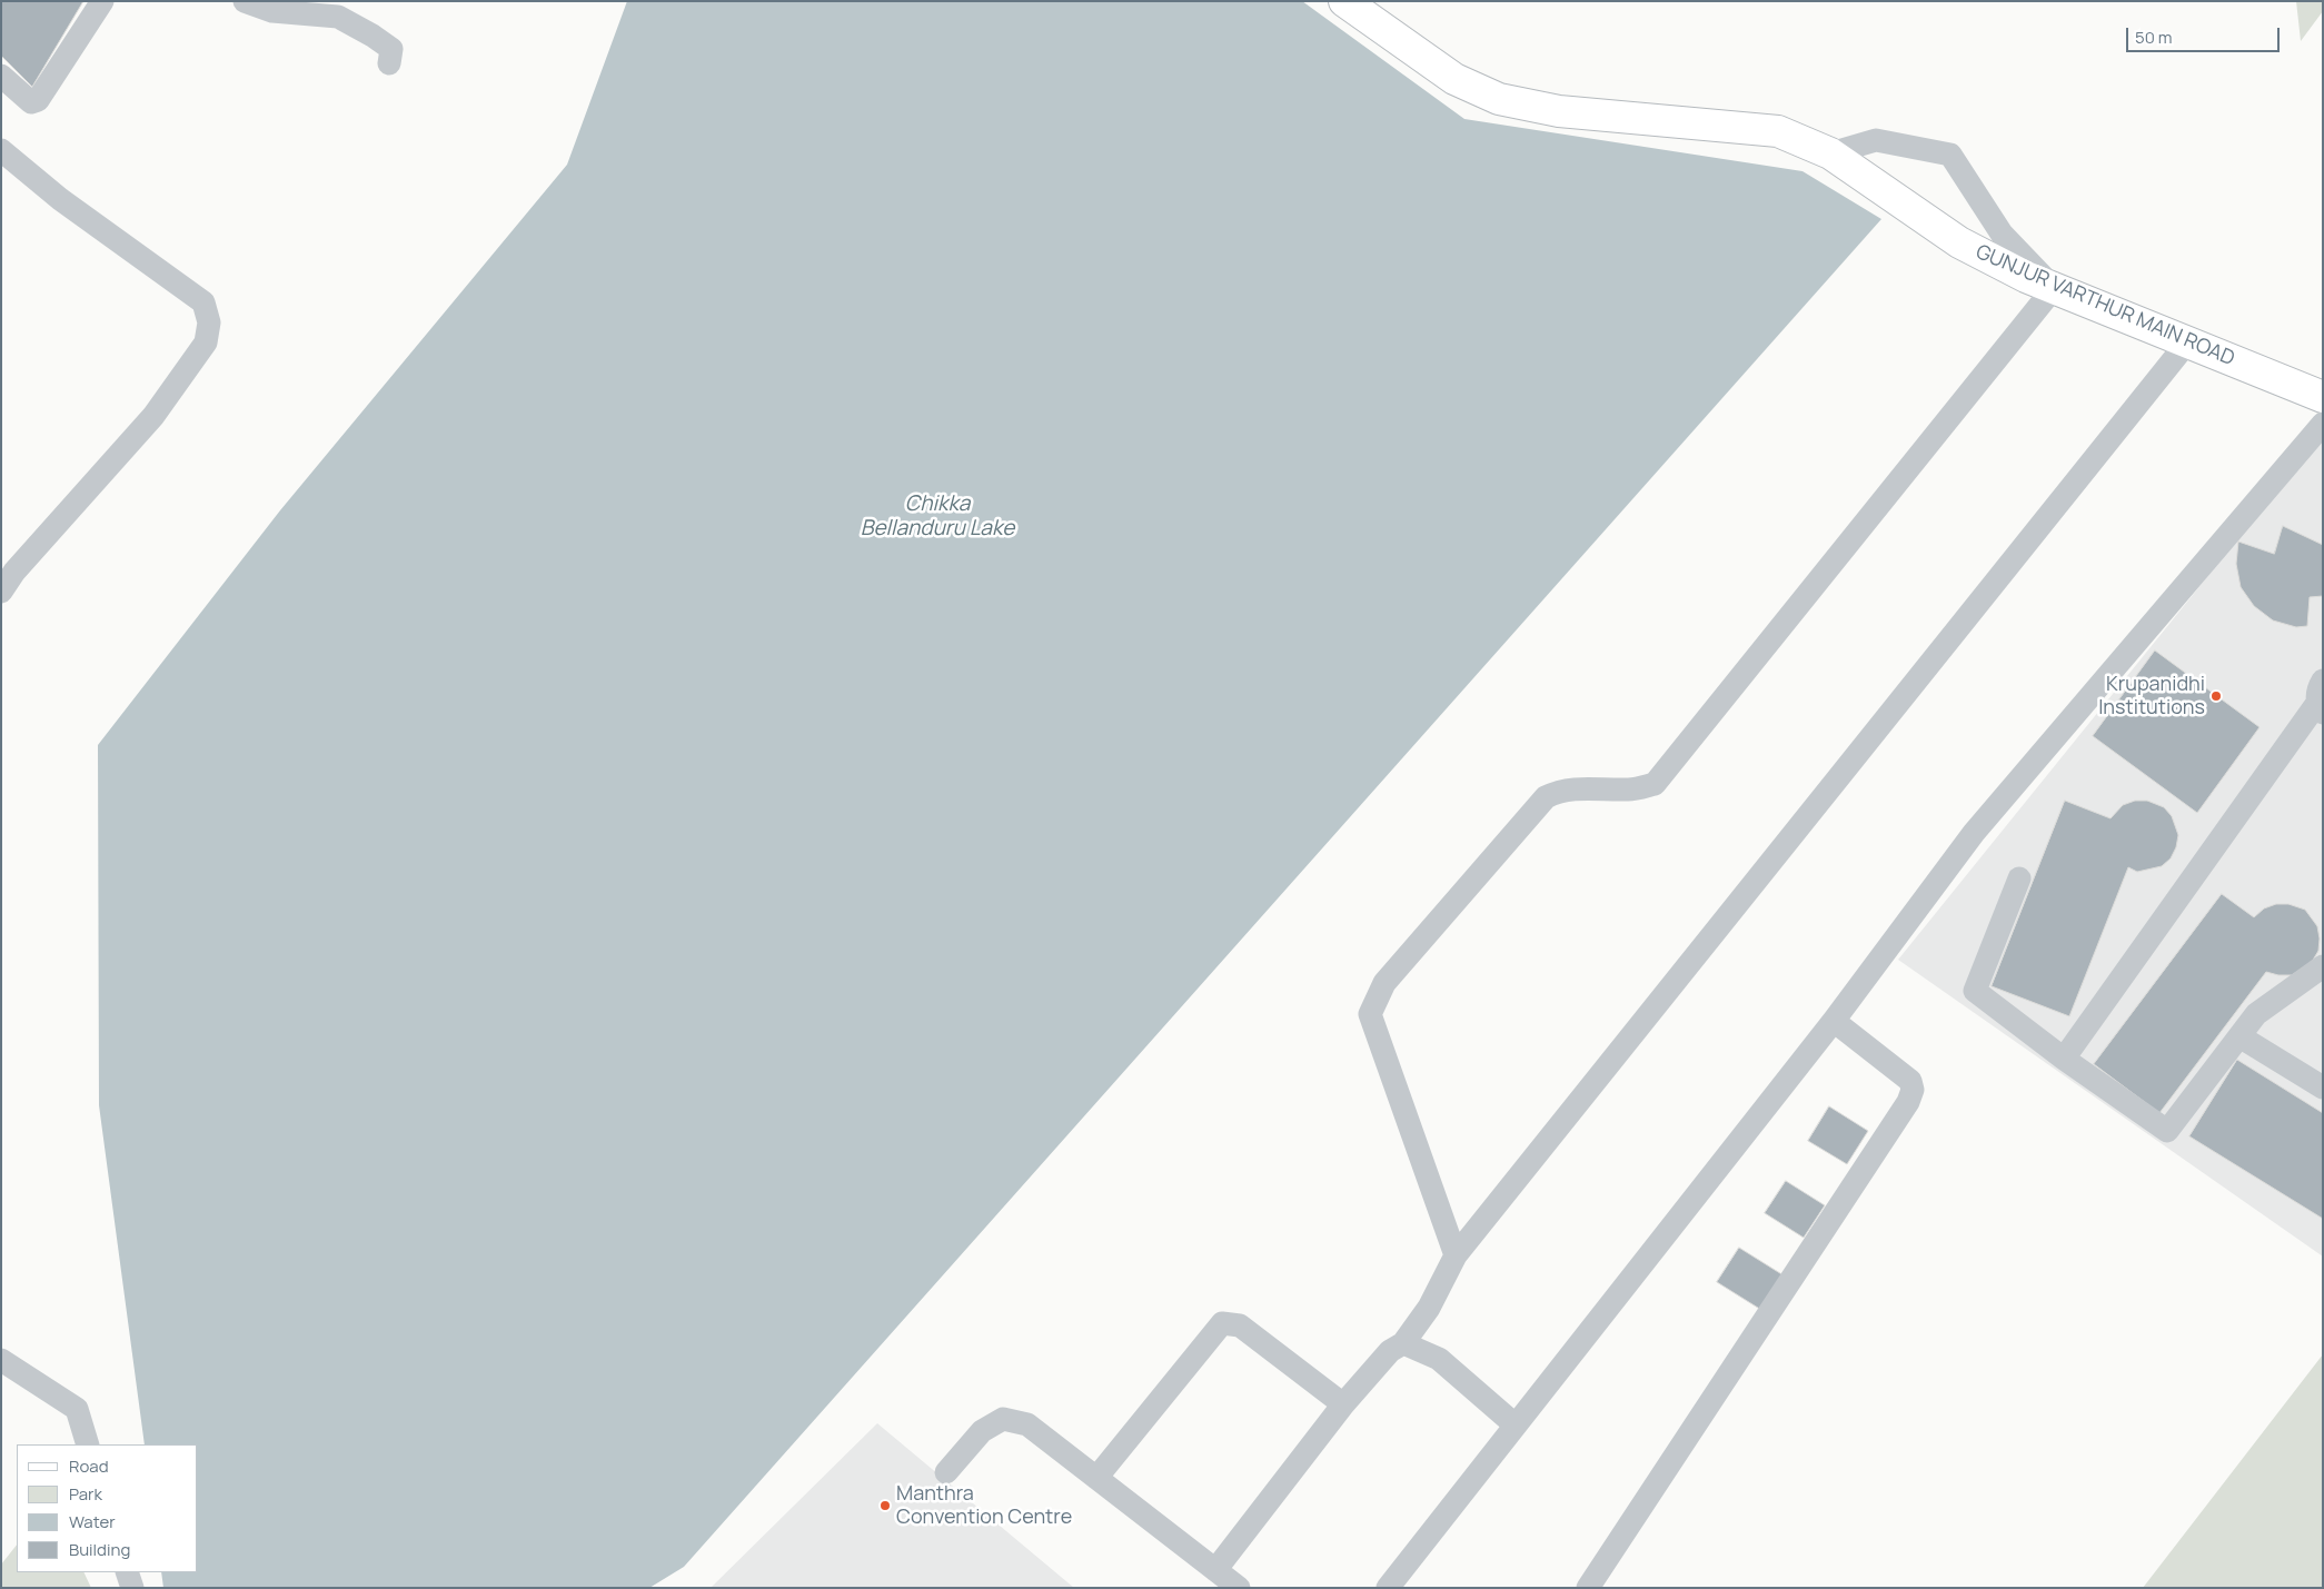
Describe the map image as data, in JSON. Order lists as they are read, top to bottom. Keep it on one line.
{"streets":{"main road":["GUNJUR VARTHUR MAIN ROAD"]},"water":["Chikka Bellanduru Lake"],"places":["Krupanidhi Institutions","Manthra Convention Centre"],"legend":["Road","Park","Water","Building"],"scale_bar":"50 m"}
